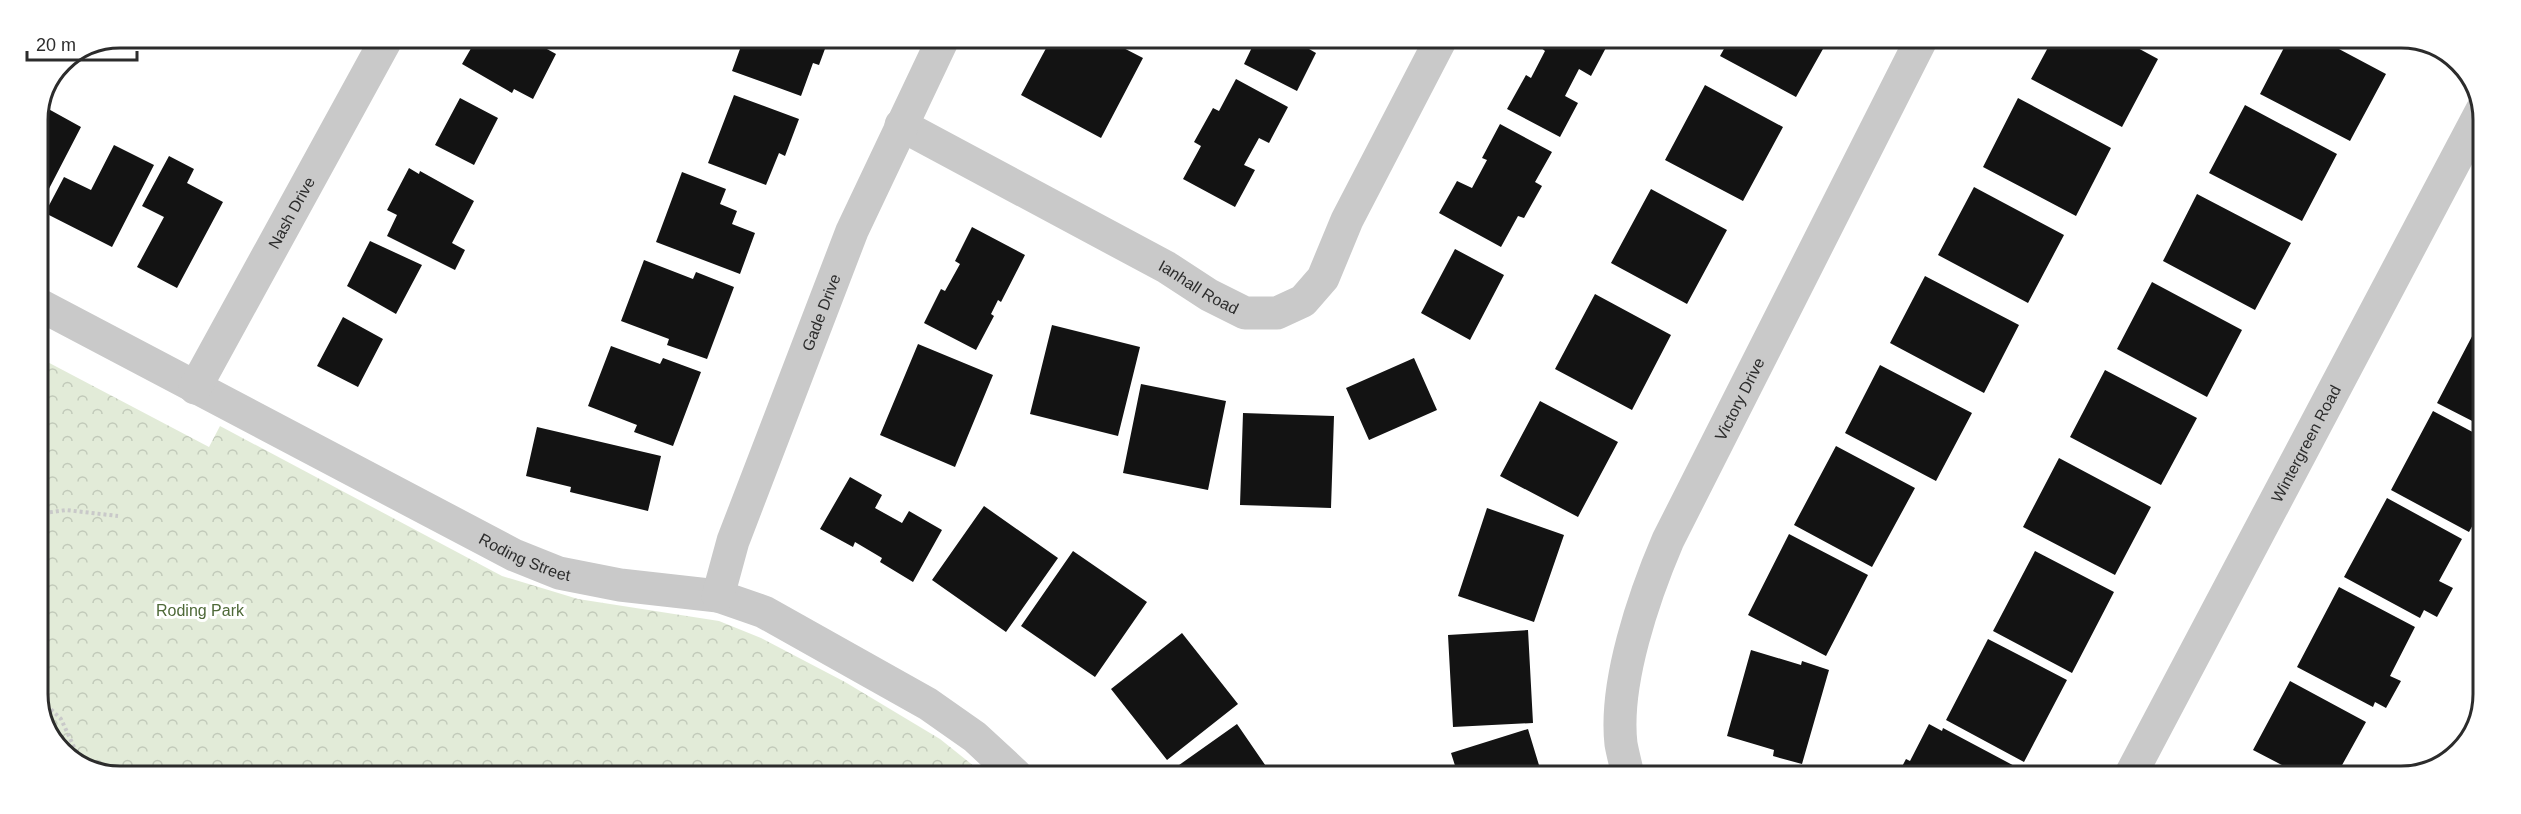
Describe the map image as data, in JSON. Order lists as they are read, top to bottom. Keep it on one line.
{"streets":{"street":["Nash Drive","Ianhall Road","Gade Drive","Victory Drive","Wintergreen Road","Roding Street"]},"crossings":[["Nash Drive","Roding Street"],["Ianhall Road","Gade Drive"],["Gade Drive","Roding Street"]],"parks":["Roding Park"],"scale_bar":"20 m"}
